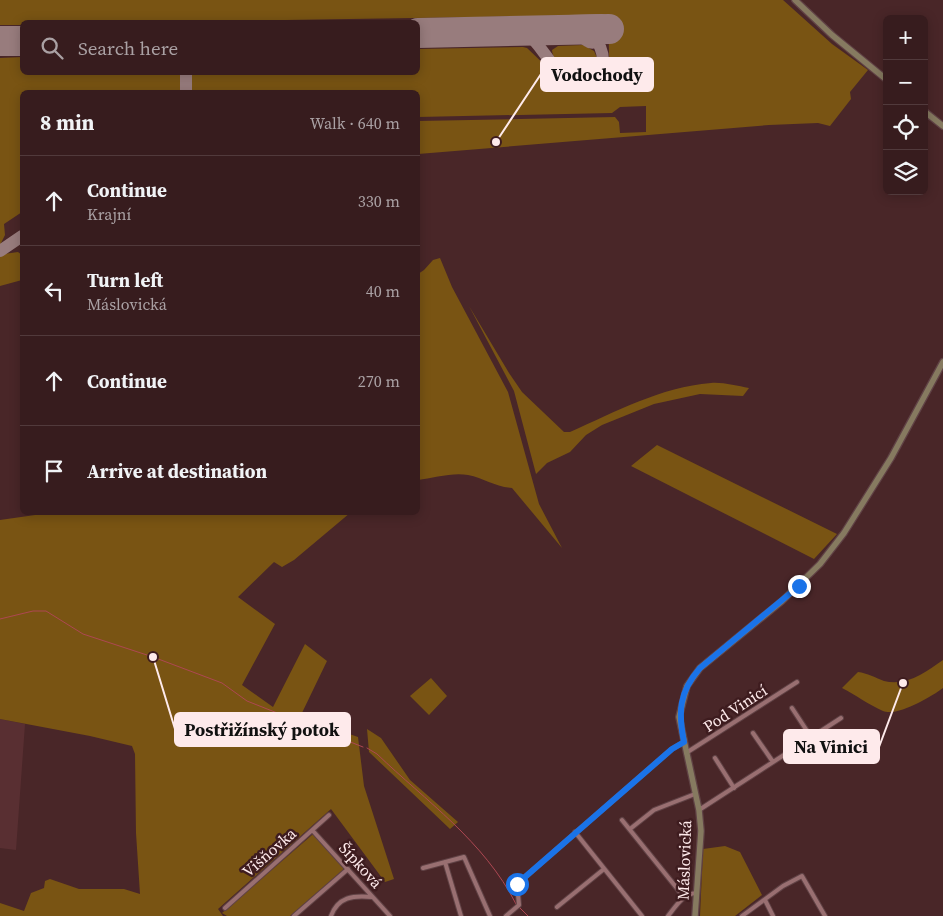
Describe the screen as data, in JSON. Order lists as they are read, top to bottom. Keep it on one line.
{"streets":{"street":["Pod Vinicí","Višňovka","Máslovická","Šípková"]},"crossings":[["Pod Vinicí","Máslovická"],["Višňovka","Šípková"]],"places":["Vodochody","Postřižínský potok","Na Vinici"],"page":{"map_buttons":["+","−"],"search":"Search here","heading":["8 min","Walk · 640 m"],"list":[["Continue","Krajní","330 m"],["Turn left","Máslovická","40 m"],["Continue","270 m"],"Arrive at destination"]}}
